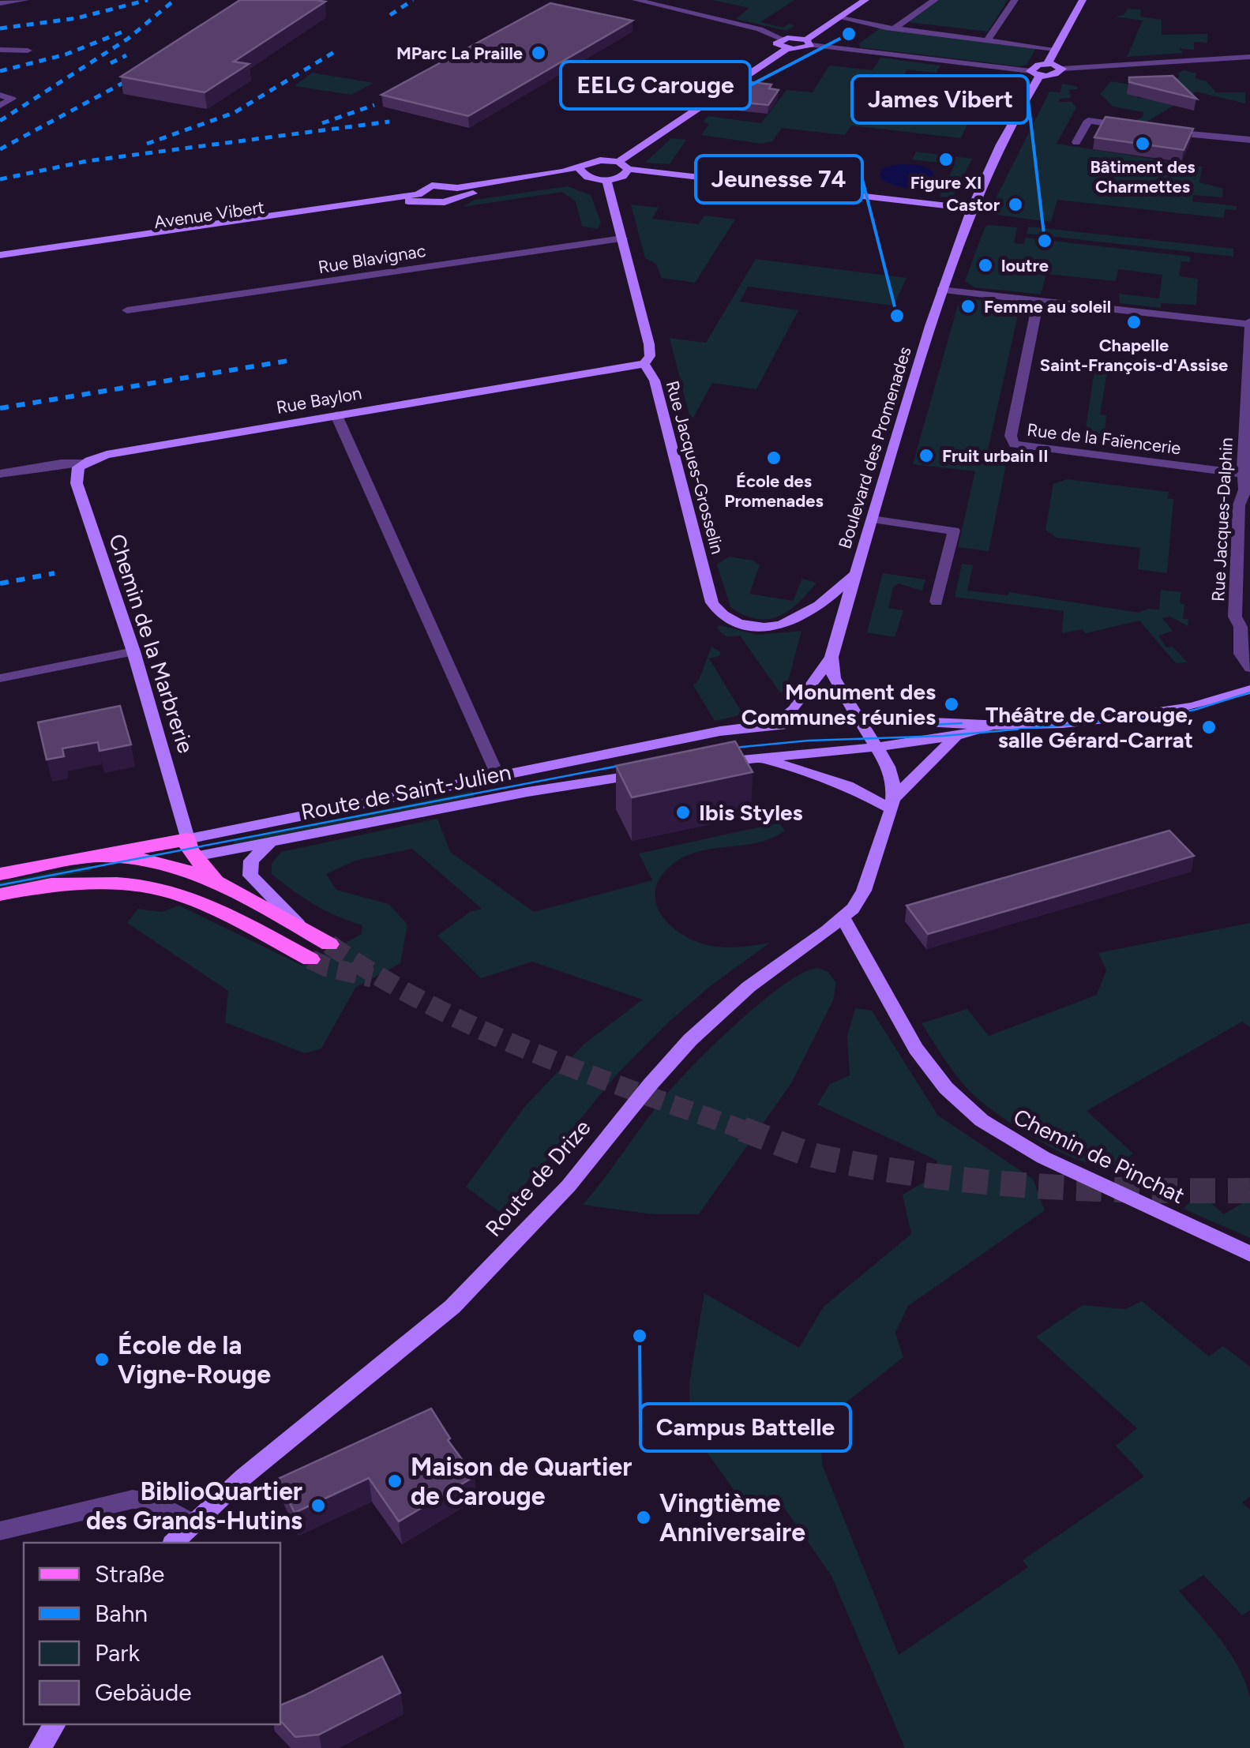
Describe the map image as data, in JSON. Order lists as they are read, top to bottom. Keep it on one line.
{"streets":{"main road":["Avenue Vibert","Rue Baylon","Boulevard des Promenades","Rue Jacques-Grosselin","Chemin de la Marbrerie","Route de Saint-Julien","Chemin de Pinchat","Route de Drize"],"street":["Rue Blavignac","Rue de la Faïencerie","Rue Jacques-Dalphin"]},"crossings":[["Rue Blavignac","Rue Jacques-Grosselin"],["Rue Baylon","Rue Jacques-Grosselin"],["Rue Baylon","Chemin de la Marbrerie"],["Rue de la Faïencerie","Rue Jacques-Dalphin"],["Boulevard des Promenades","Rue Jacques-Grosselin"],["Chemin de la Marbrerie","Route de Saint-Julien"],["Chemin de Pinchat","Route de Drize"]],"places":["EELG Carouge","MParc La Praille","Bâtiment des Charmettes","Figure XI","Castor","James Vibert","loutre","Femme au soleil","Jeunesse 74","Chapelle Saint-François-d'Assise","Fruit urbain II","École des Promenades","Monument des Communes réunies","Théâtre de Carouge, salle Gérard-Carrat","Ibis Styles","Campus Battelle","École de la Vigne-Rouge","Maison de Quartier de Carouge","BiblioQuartier des Grands-Hutins","Vingtième Anniversaire"],"legend":["Straße","Bahn","Park","Gebäude"]}
